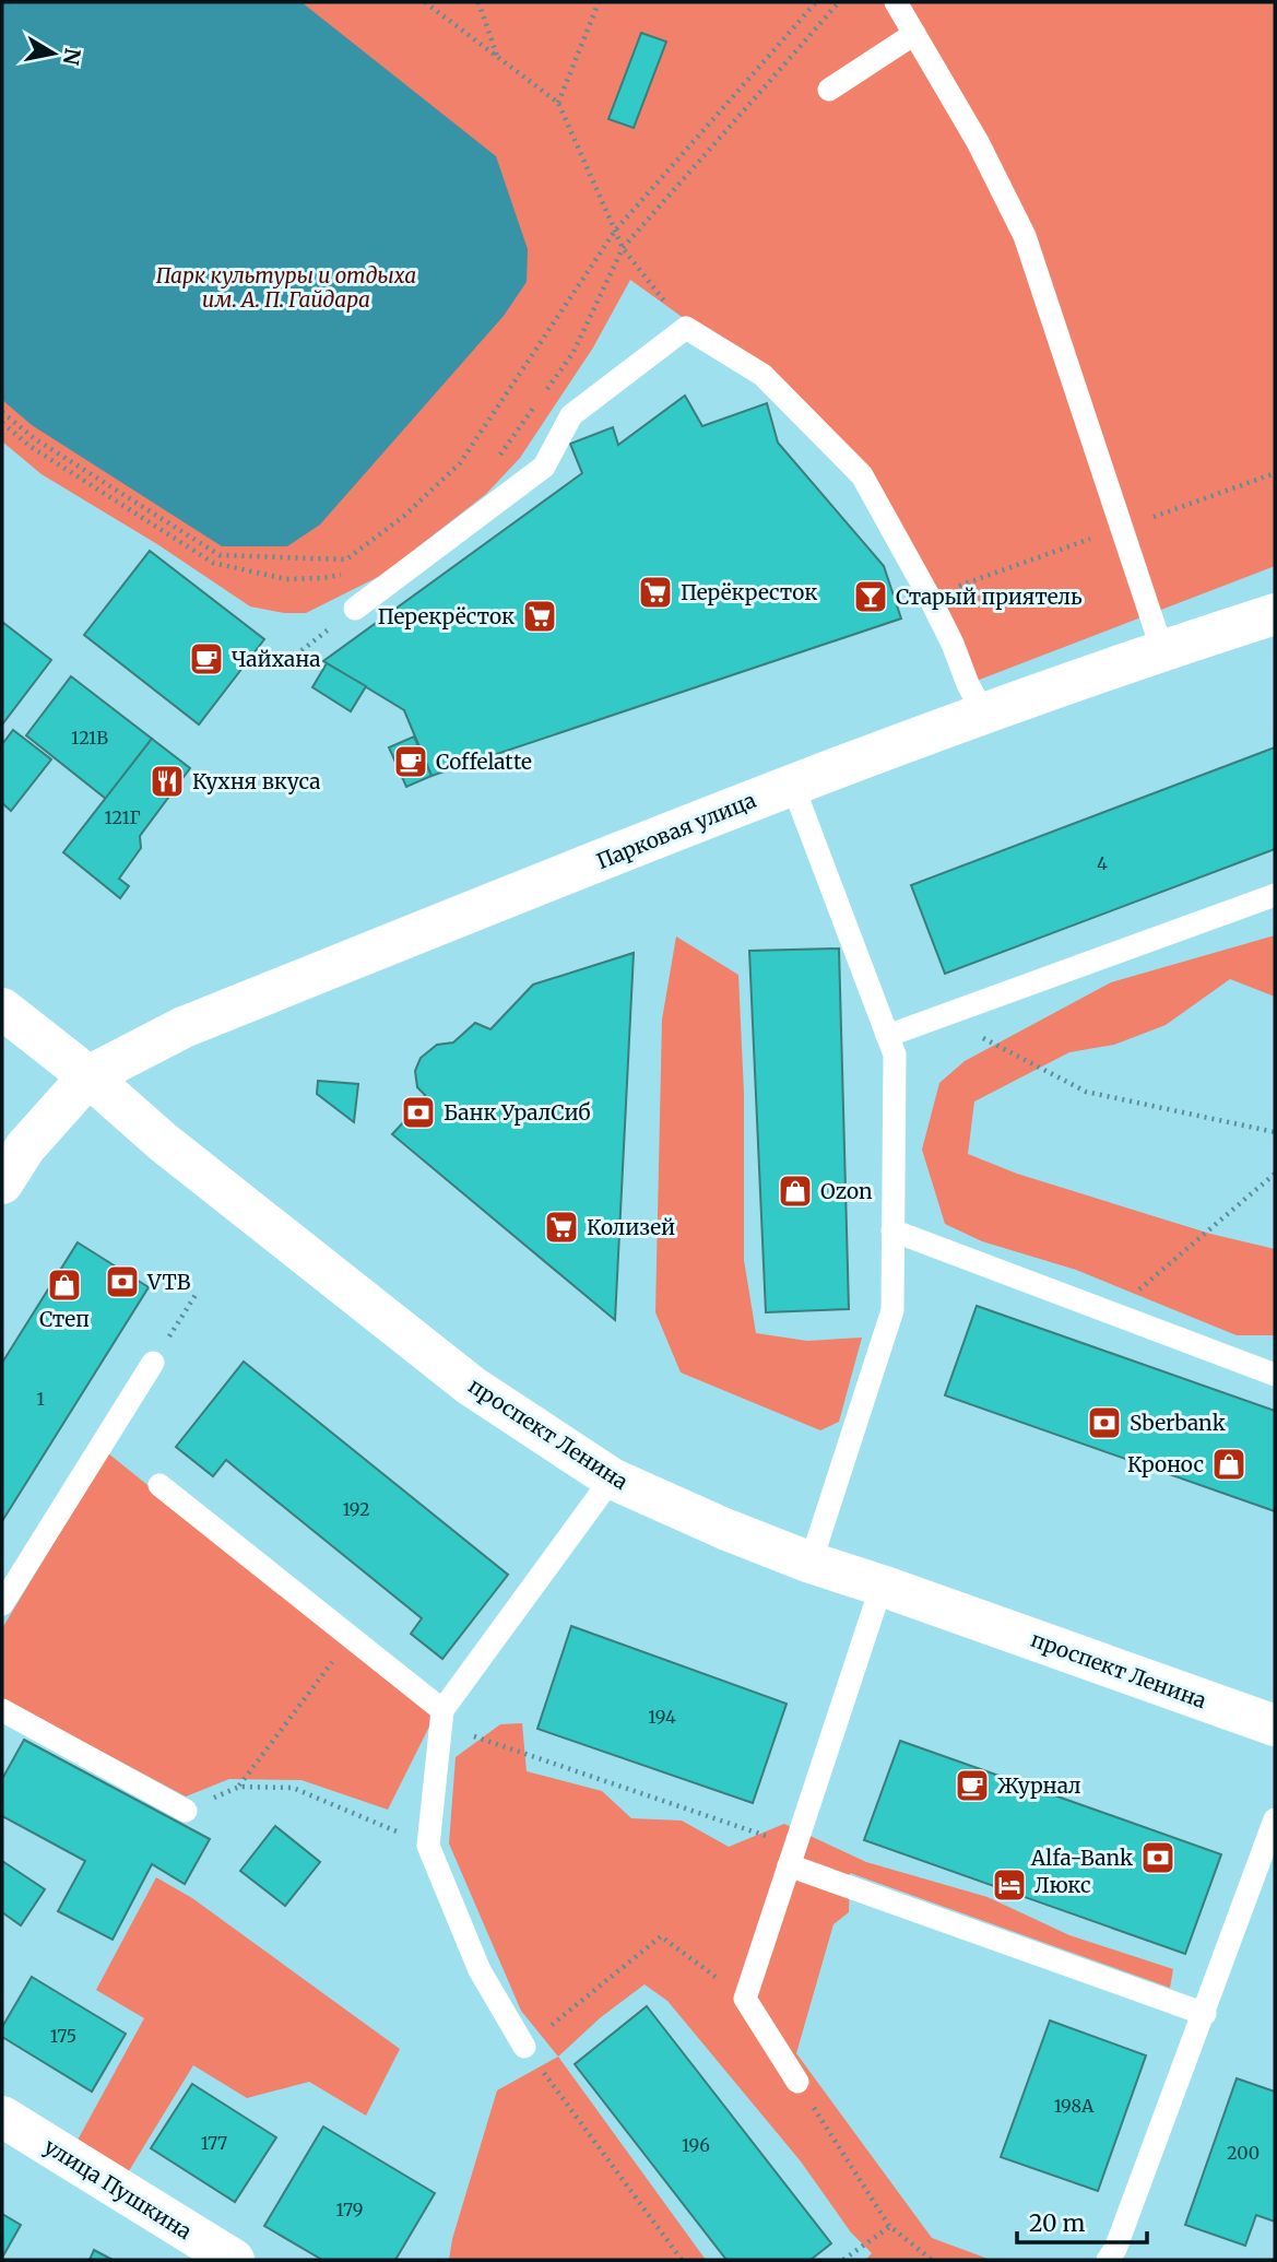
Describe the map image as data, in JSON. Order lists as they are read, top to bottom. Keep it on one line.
{"streets":{"street":["Парковая улица","проспект Ленина","улица Пушкина"]},"crossings":[["Парковая улица","проспект Ленина"]],"parks":["Парк культуры и отдыха им. А. П. Гайдара"],"places":{"supermarket":["Перёкресток","Перекрёсток","Колизей"],"bar":["Старый приятель"],"cafe":["Чайхана","Coffelatte","Журнал"],"restaurant":["Кухня вкуса"],"bank":["Банк УралСиб","VTB","Sberbank","Alfa-Bank"],"shop":["Ozon","Степ","Кронос"],"hotel":["Люкс"]},"house_numbers":["121В","121Г","4","1","192","194","175","198А","177","196","200","179"],"scale_bar":"20 m","north":"right"}
